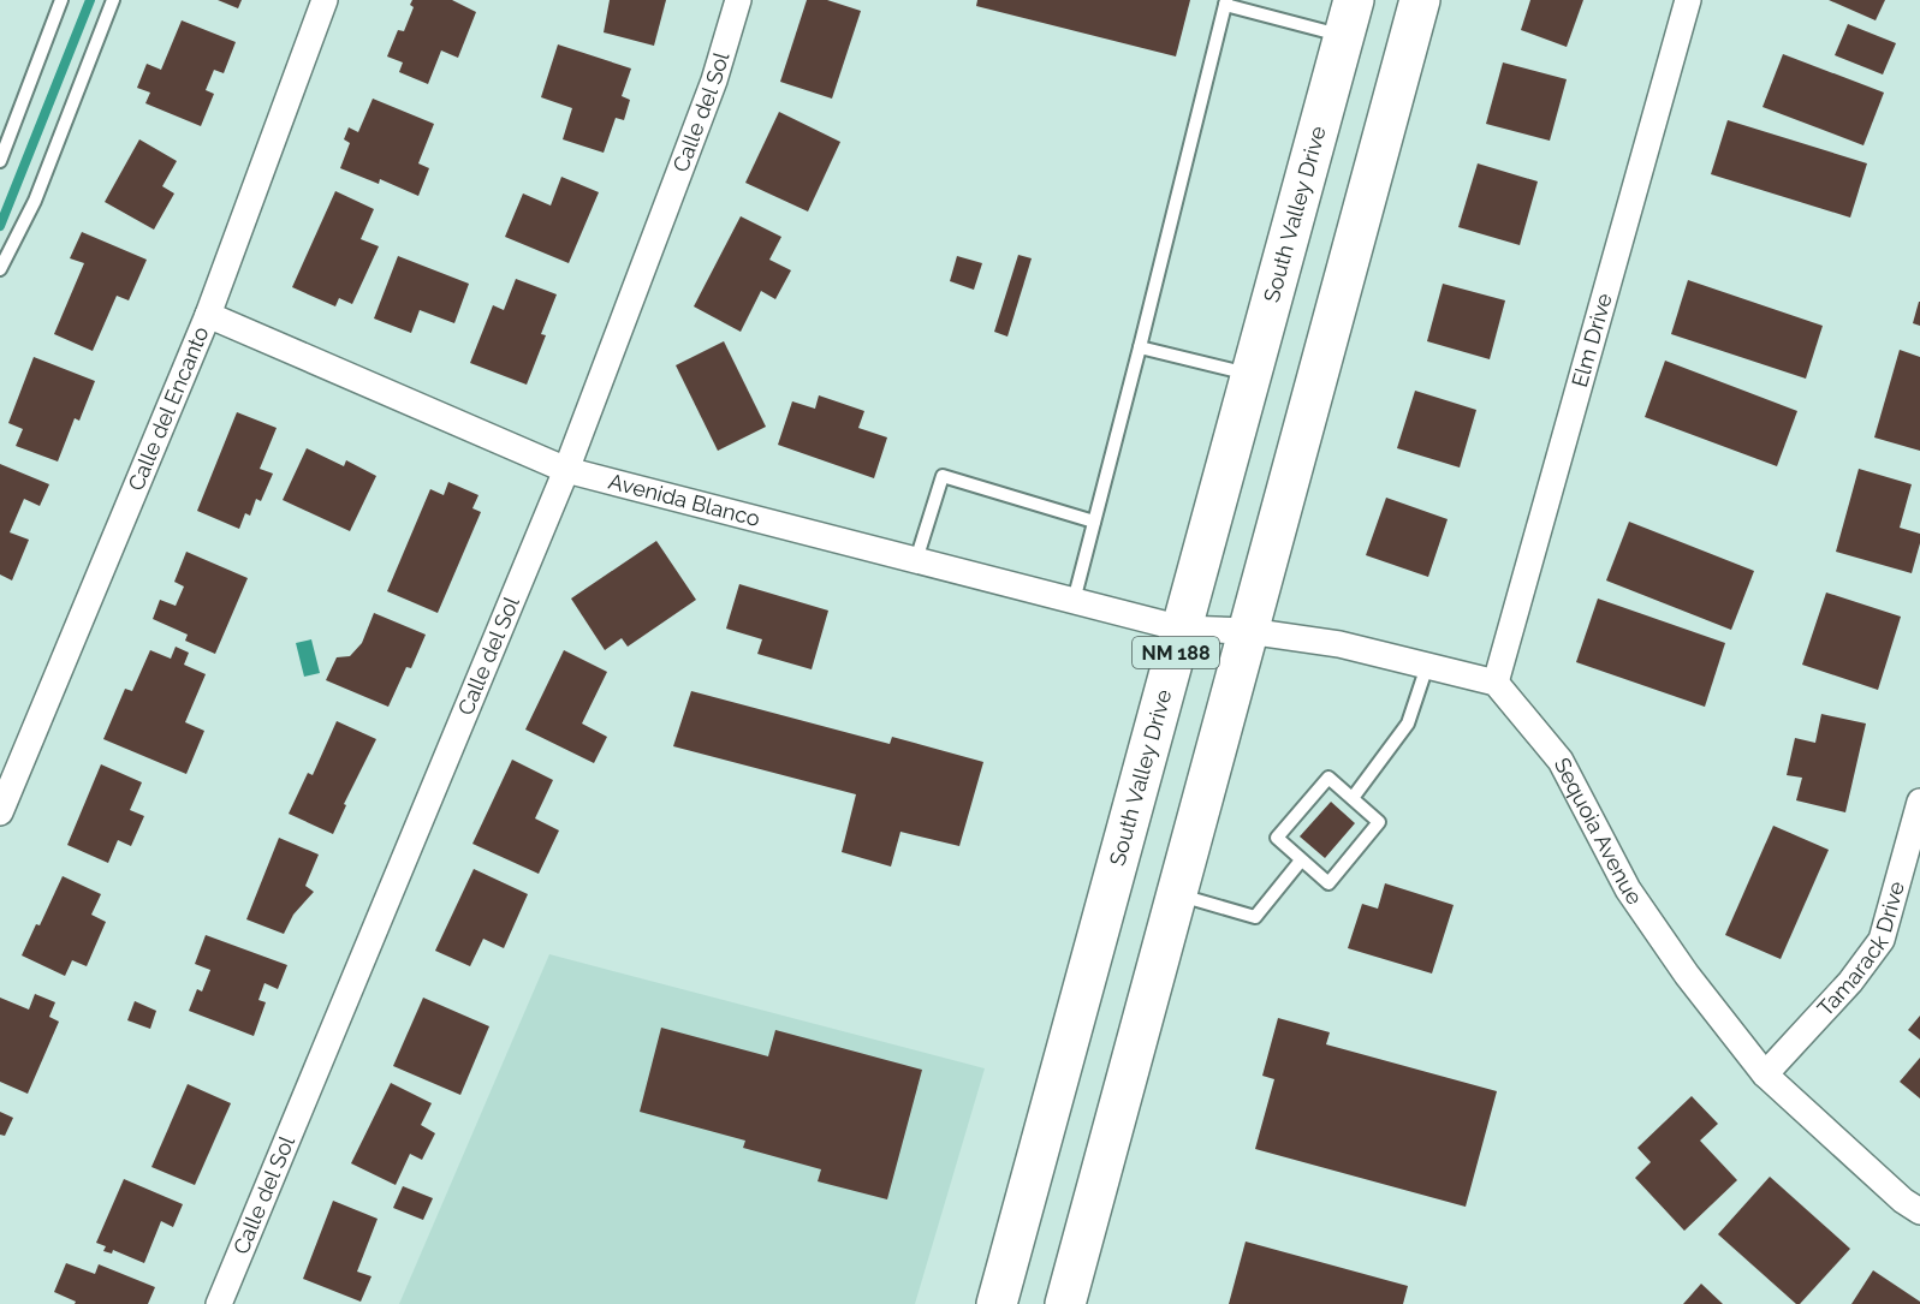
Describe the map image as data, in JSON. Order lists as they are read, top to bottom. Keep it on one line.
{"streets":{"main road":["South Valley Drive","NM 188"],"street":["Calle del Sol","Elm Drive","Calle del Encanto","Avenida Blanco","Sequoia Avenue","Tamarack Drive"]},"crossings":[["Calle del Sol","Avenida Blanco"],["South Valley Drive","Avenida Blanco"],["Elm Drive","Sequoia Avenue"],["Calle del Encanto","Avenida Blanco"],["Sequoia Avenue","Tamarack Drive"]]}
